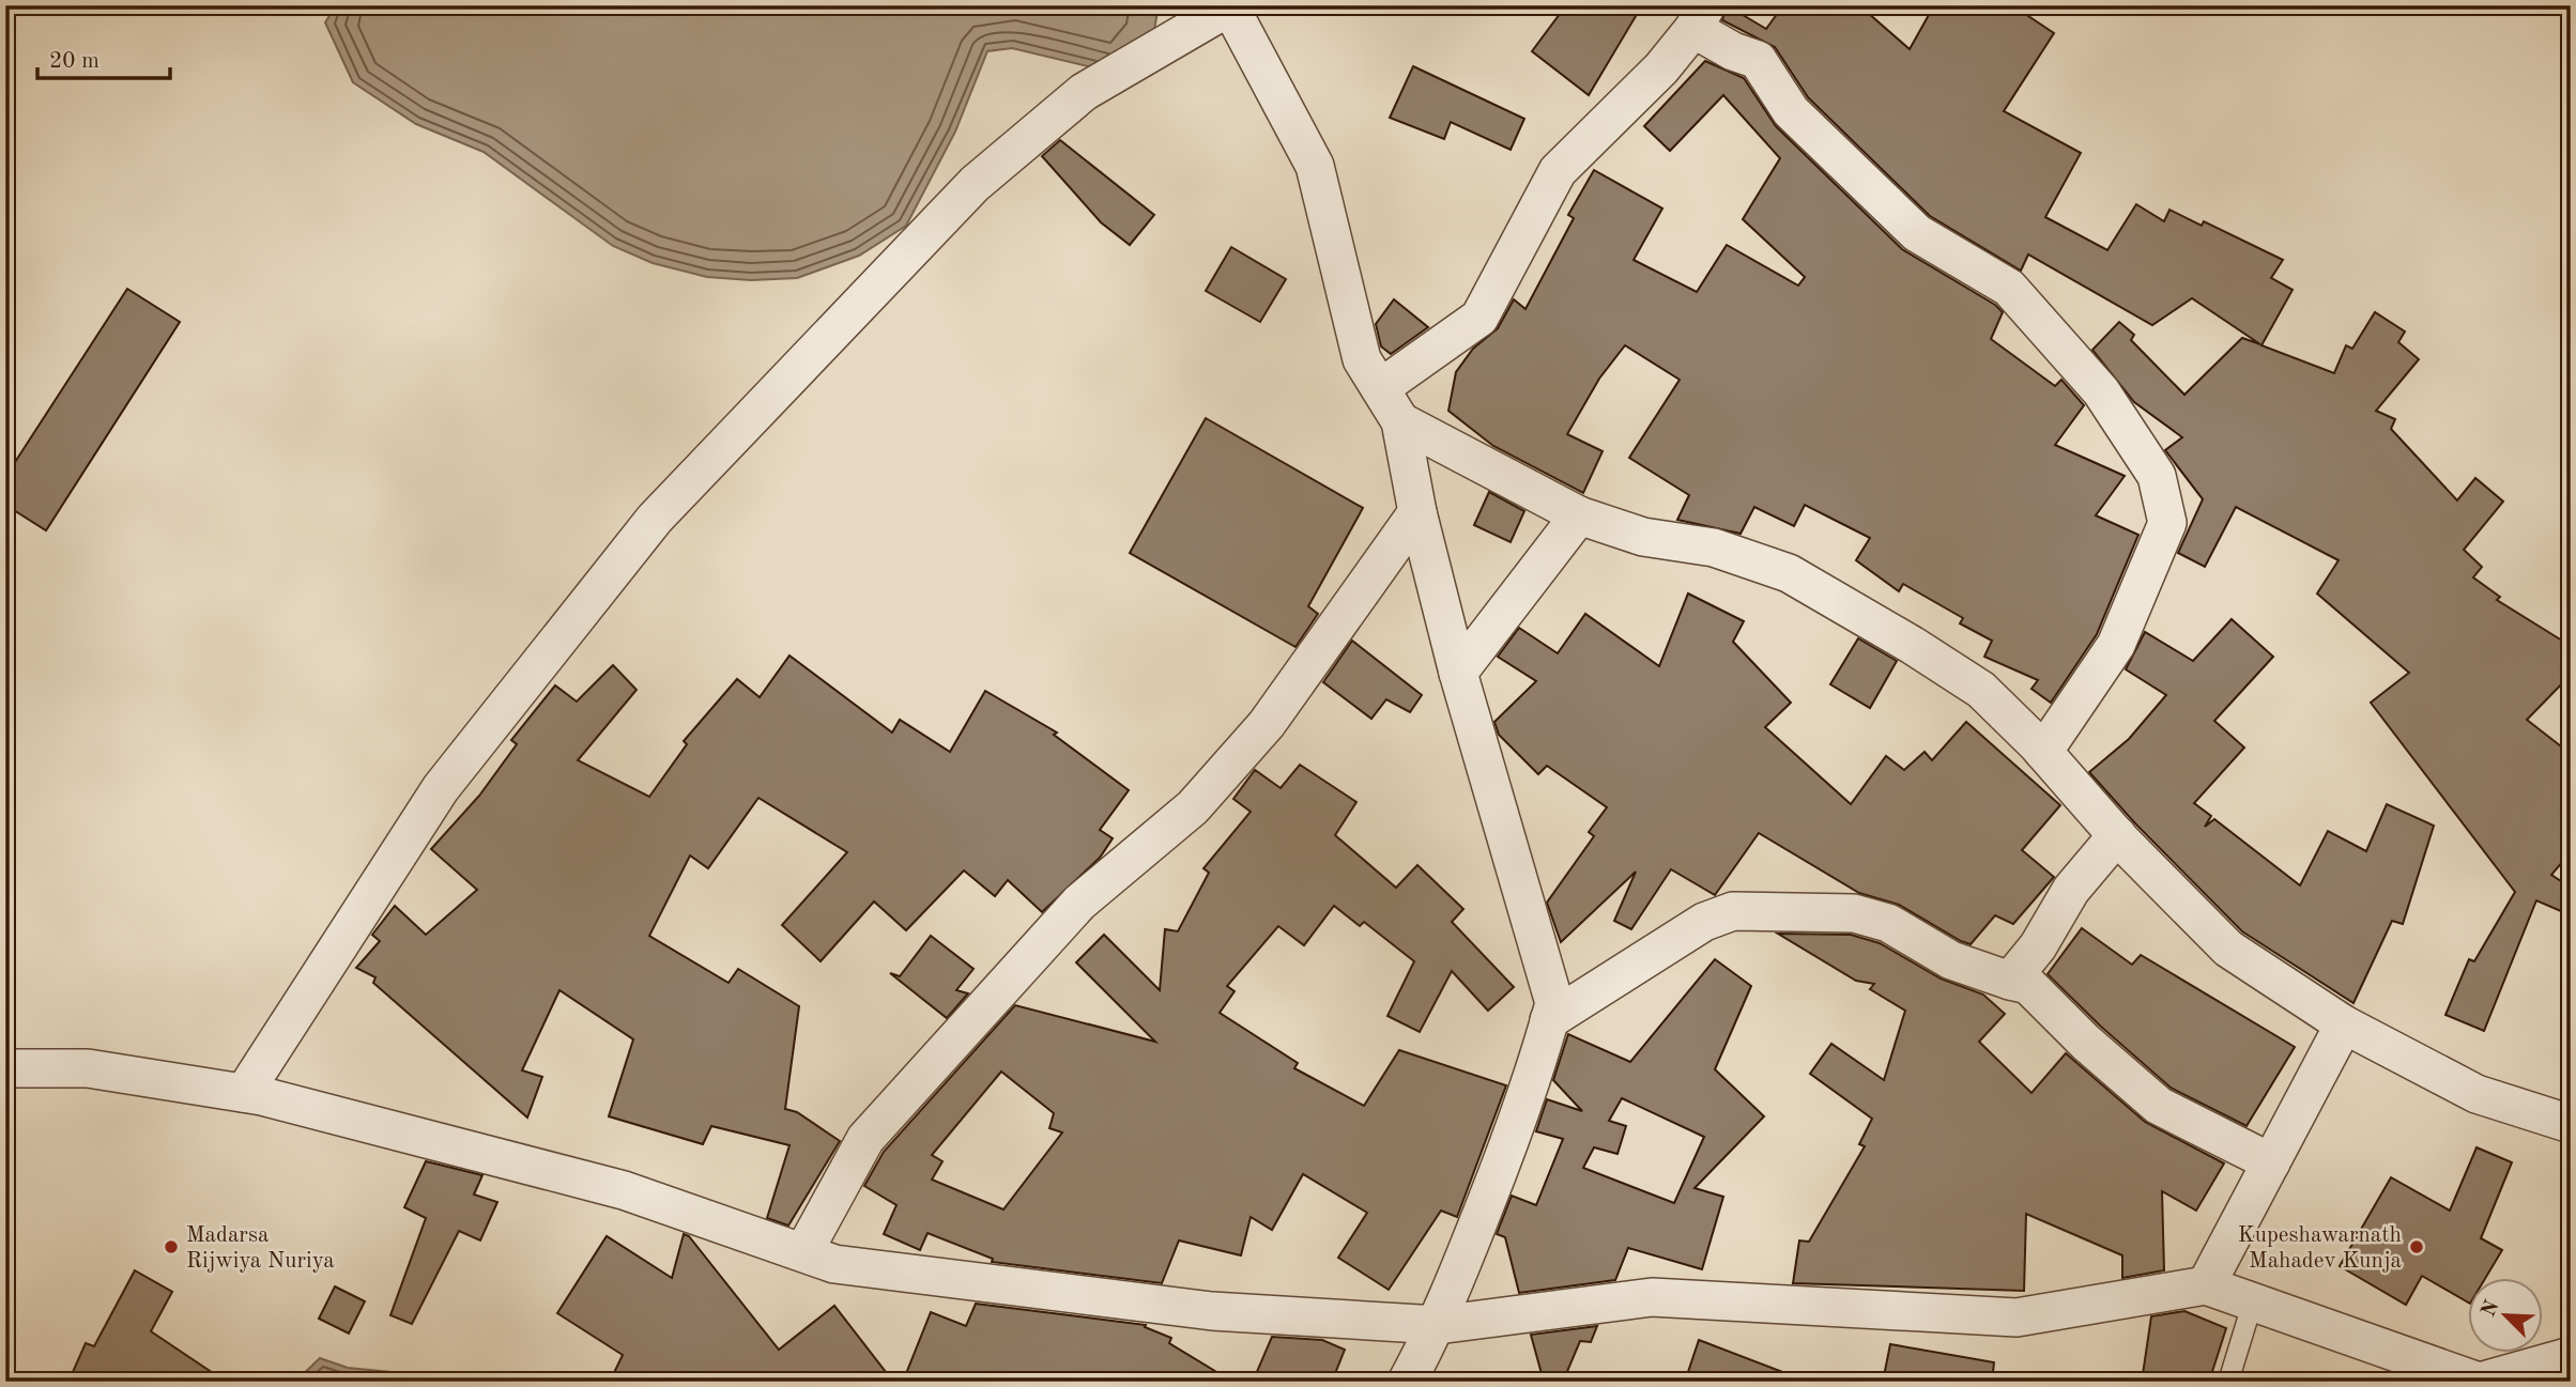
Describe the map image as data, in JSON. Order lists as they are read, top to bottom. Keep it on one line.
{"places":["Madarsa Rijwiya Nuriya","Kupeshawarnath Mahadev Kunja"],"scale_bar":"20 m","north":"top left"}
